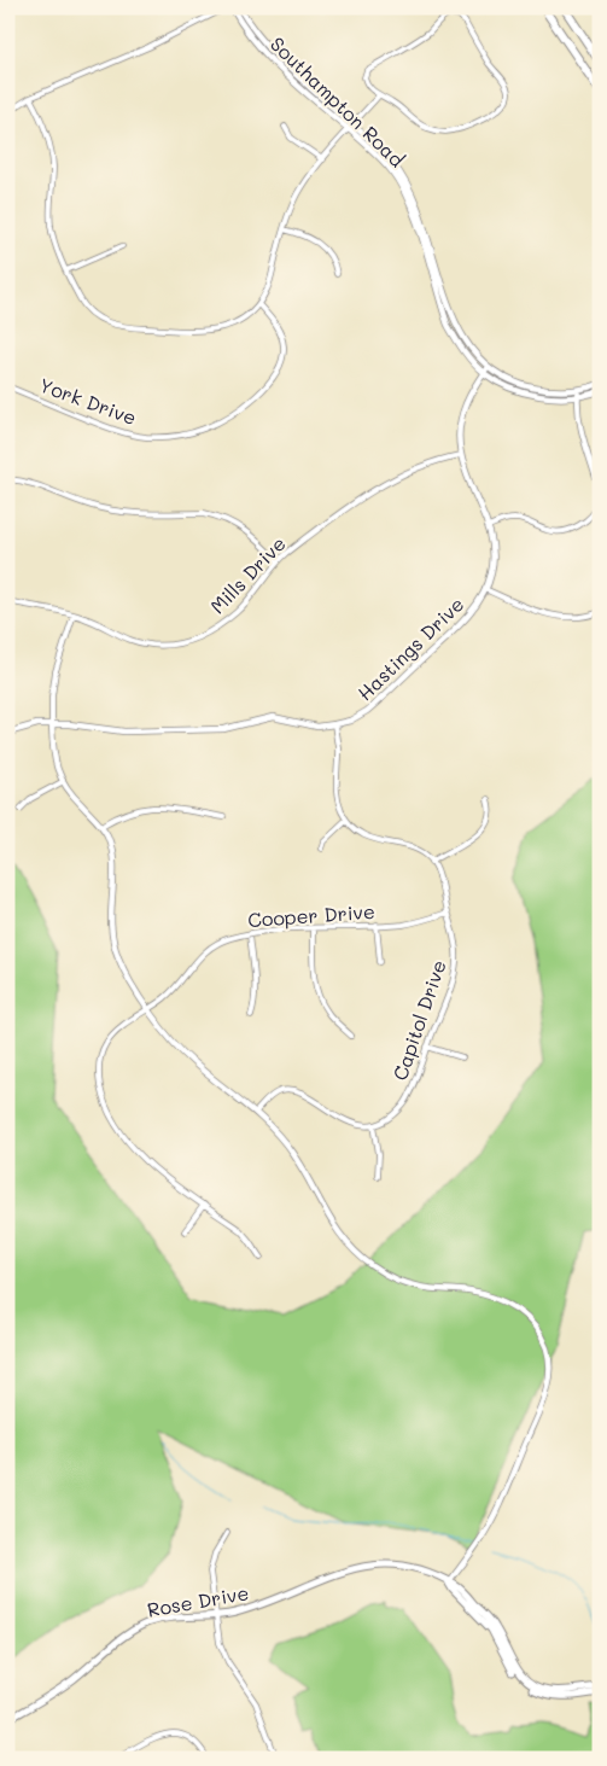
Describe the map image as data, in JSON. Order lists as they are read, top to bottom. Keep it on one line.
{"streets":{"main road":["Rose Drive"],"street":["Southampton Road","York Drive","Mills Drive","Hastings Drive","Cooper Drive","Capitol Drive"]},"crossings":[["Southampton Road","Hastings Drive"],["Mills Drive","Hastings Drive"],["Cooper Drive","Capitol Drive"]]}
